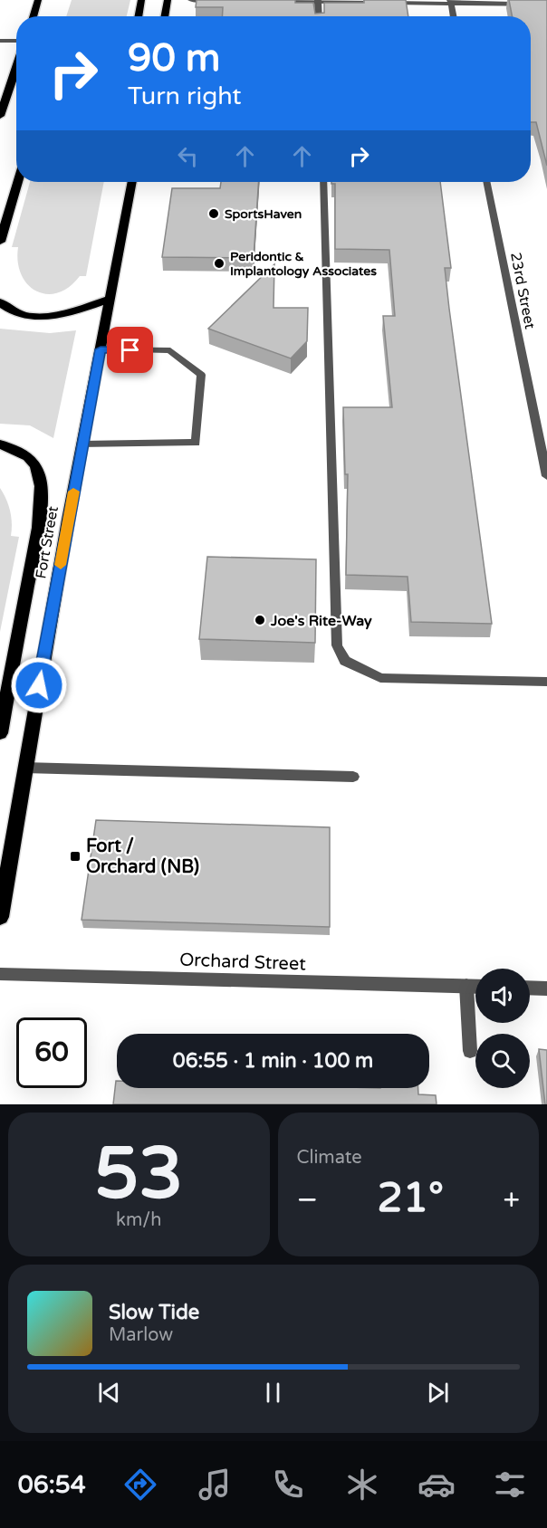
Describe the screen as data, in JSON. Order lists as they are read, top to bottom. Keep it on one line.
{"streets":{"main road":["Fort Street"],"street":["23rd Street","Orchard Street"]},"places":{"other":["SportsHaven","Peridontic & Implantology Associates","Joe's Rite-Way"],"transit":["Fort / Orchard (NB)"]},"page":{"turn":["90 m","Turn right"],"limit":"60","trip":"06:55 · 1 min · 100 m","tile":[["53","km/h"],"Climate"],"heat":["−","21°","+"],"song":["Slow Tide","Marlow"],"tabs":"06:54"}}
